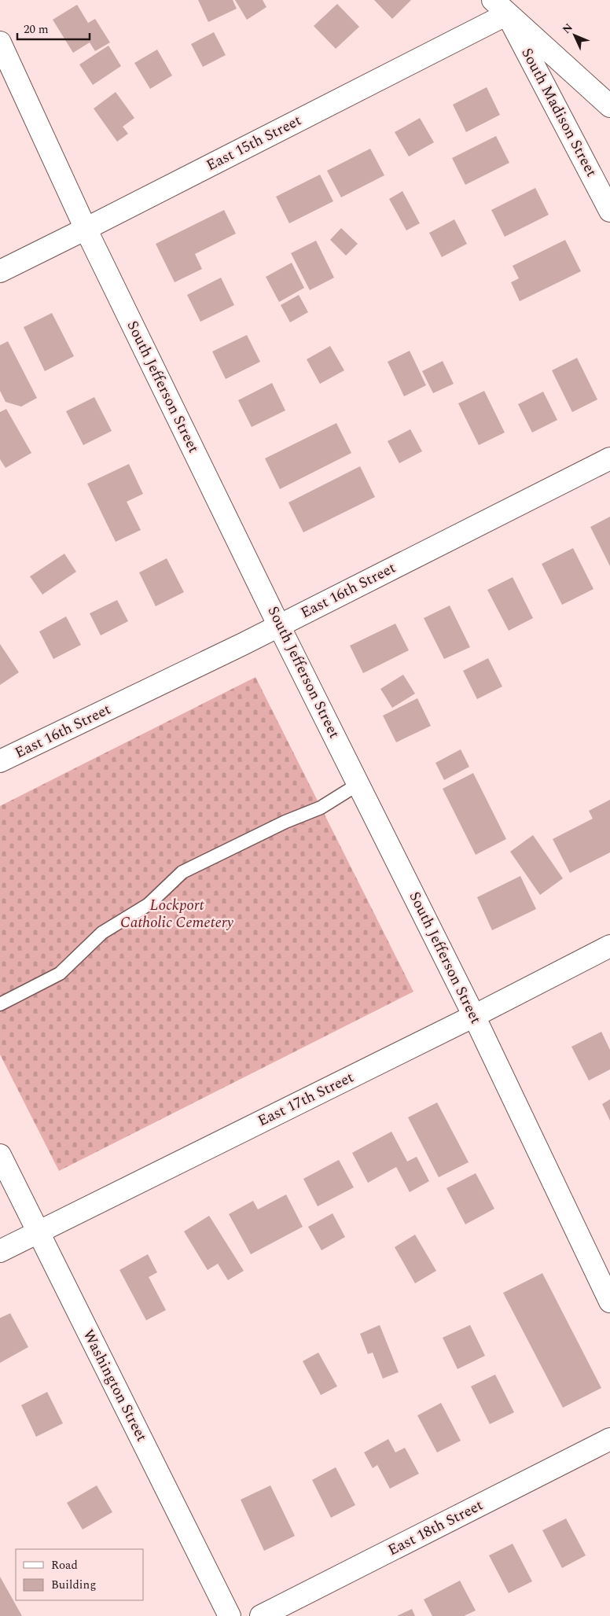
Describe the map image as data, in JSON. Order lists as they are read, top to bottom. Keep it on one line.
{"streets":{"street":["South Madison Street","East 15th Street","South Jefferson Street","East 16th Street","East 17th Street","Washington Street","East 18th Street"]},"crossings":[["South Madison Street","East 15th Street"],["East 15th Street","South Jefferson Street"],["South Jefferson Street","East 16th Street"],["South Jefferson Street","East 17th Street"],["East 17th Street","Washington Street"]],"parks":["Lockport Catholic Cemetery"],"legend":["Road","Building"],"scale_bar":"20 m","north":"top left"}
